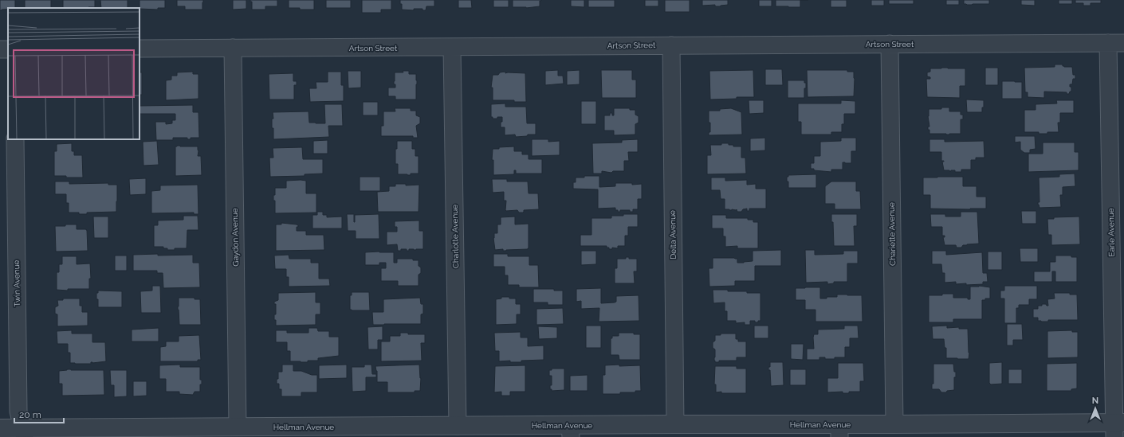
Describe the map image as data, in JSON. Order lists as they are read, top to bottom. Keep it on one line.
{"streets":{"street":["Artson Street","Earle Avenue","Chariette Avenue","Delta Avenue","Charlotte Avenue","Gaydon Avenue","Twin Avenue","Hellman Avenue"]},"crossings":[["Artson Street","Earle Avenue"],["Artson Street","Chariette Avenue"],["Artson Street","Delta Avenue"],["Artson Street","Charlotte Avenue"],["Artson Street","Gaydon Avenue"],["Earle Avenue","Hellman Avenue"],["Chariette Avenue","Hellman Avenue"],["Delta Avenue","Hellman Avenue"],["Charlotte Avenue","Hellman Avenue"],["Gaydon Avenue","Hellman Avenue"],["Twin Avenue","Hellman Avenue"]],"scale_bar":"20 m","north":"top"}
